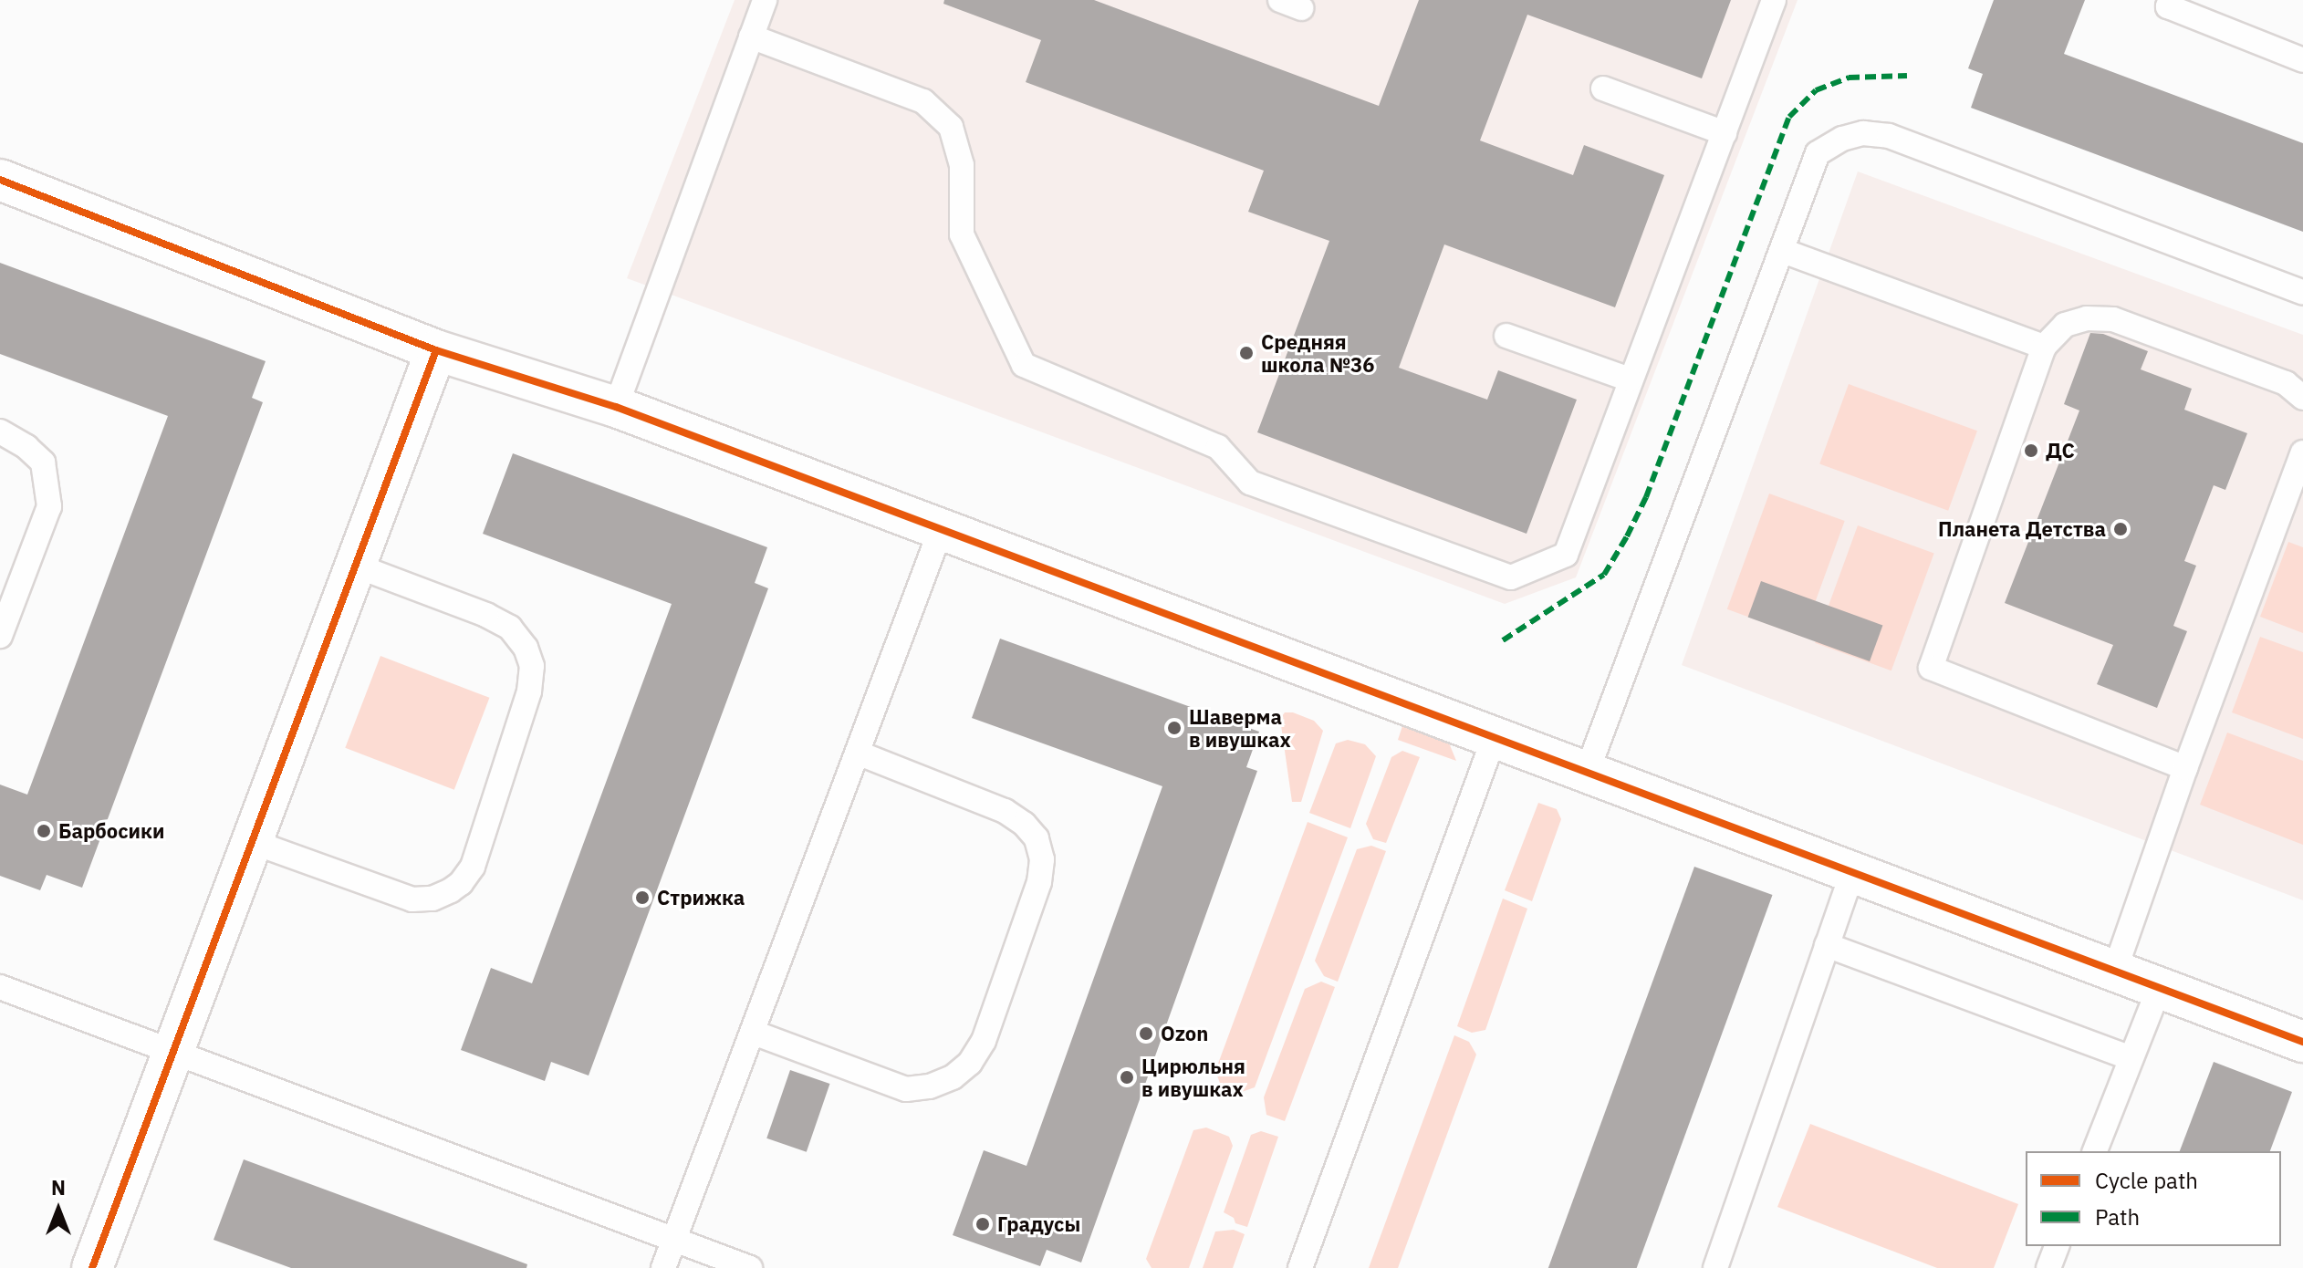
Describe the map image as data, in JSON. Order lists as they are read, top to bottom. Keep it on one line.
{"places":["Средняя школа №36","ДС","Планета Детства","Шаверма в ивушках","Барбосики","Стрижка","Ozon","Цирюльня в ивушках","Градусы"],"legend":["Cycle path","Path"],"north":"top"}
